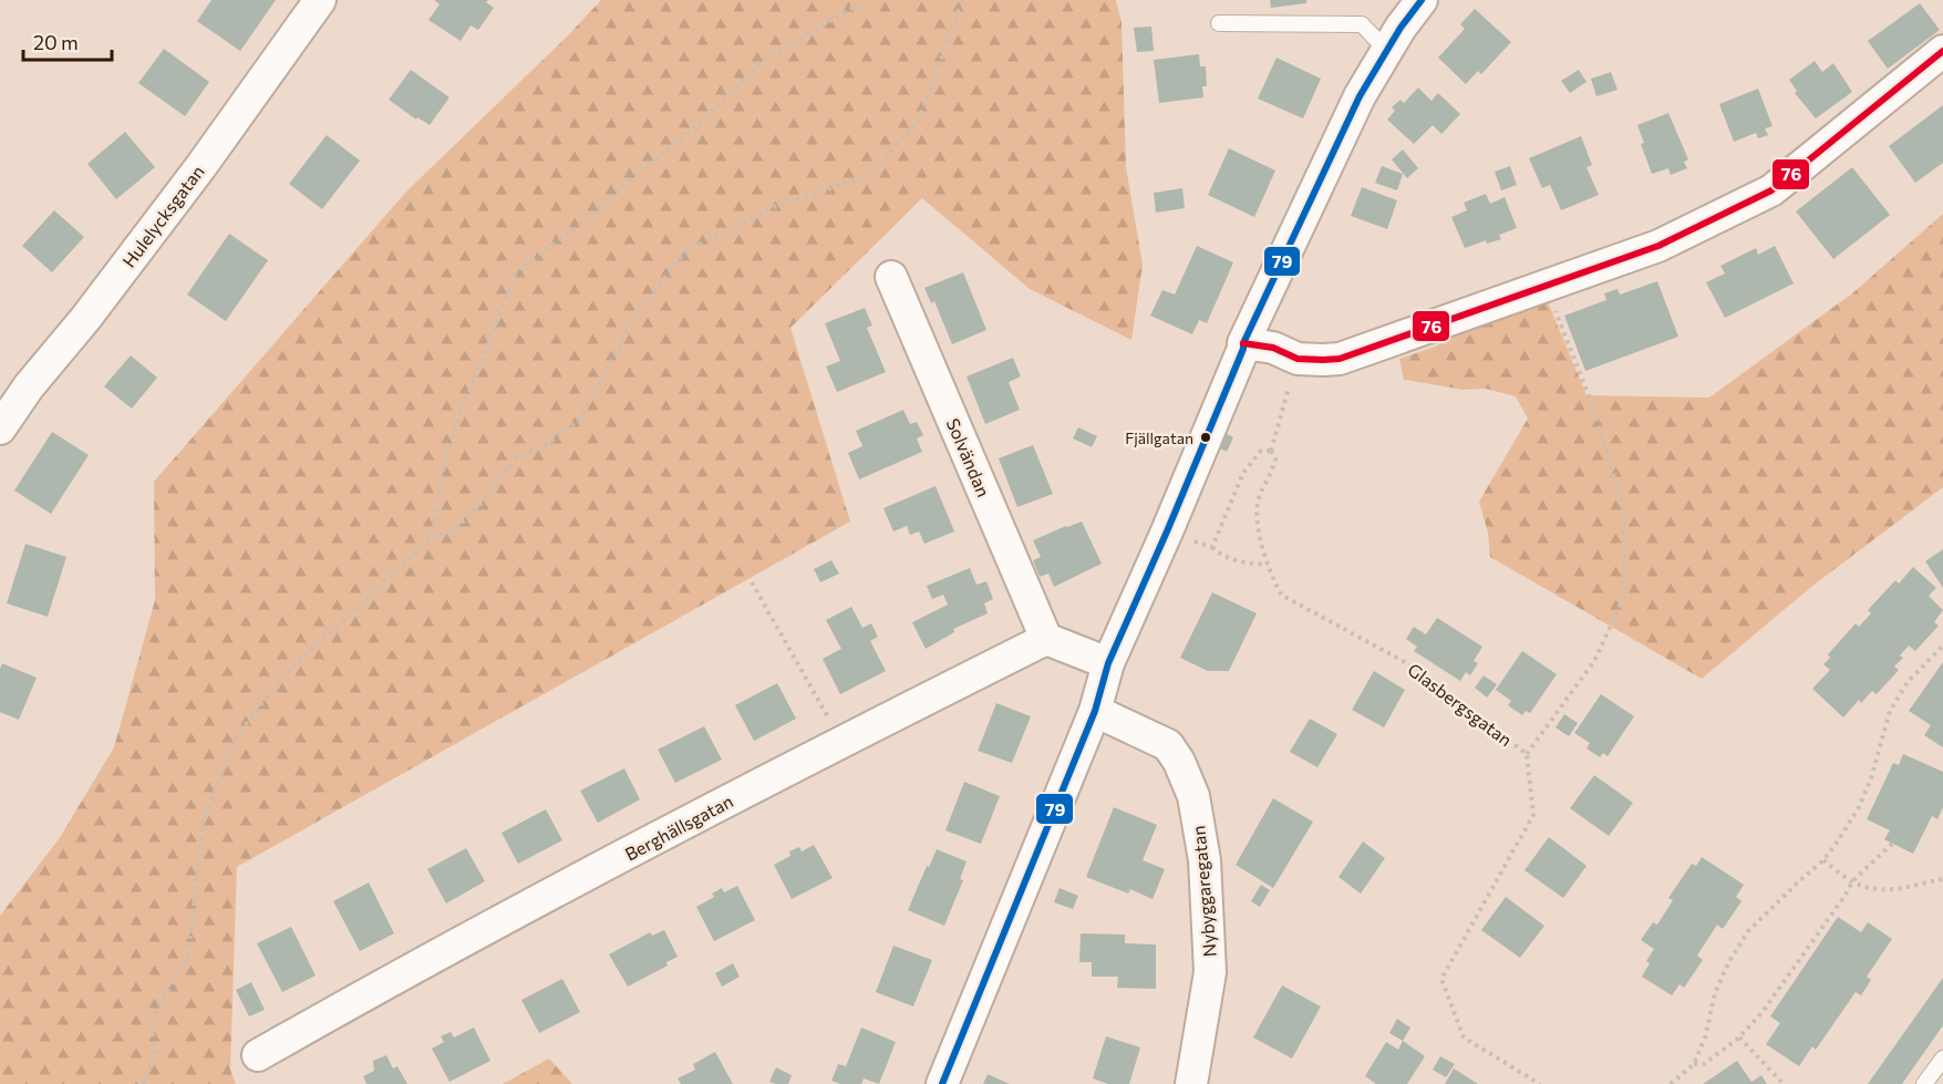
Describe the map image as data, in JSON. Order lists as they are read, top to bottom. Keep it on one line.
{"streets":{"street":["Hulelycksgatan","Solvändan","Berghällsgatan","Nybyggaregatan"],"path":["Glasbergsgatan"]},"crossings":[["Solvändan","Berghällsgatan"]],"places":["Fjällgatan"],"lines":["transit line 79","transit line 76"],"scale_bar":"20 m"}
